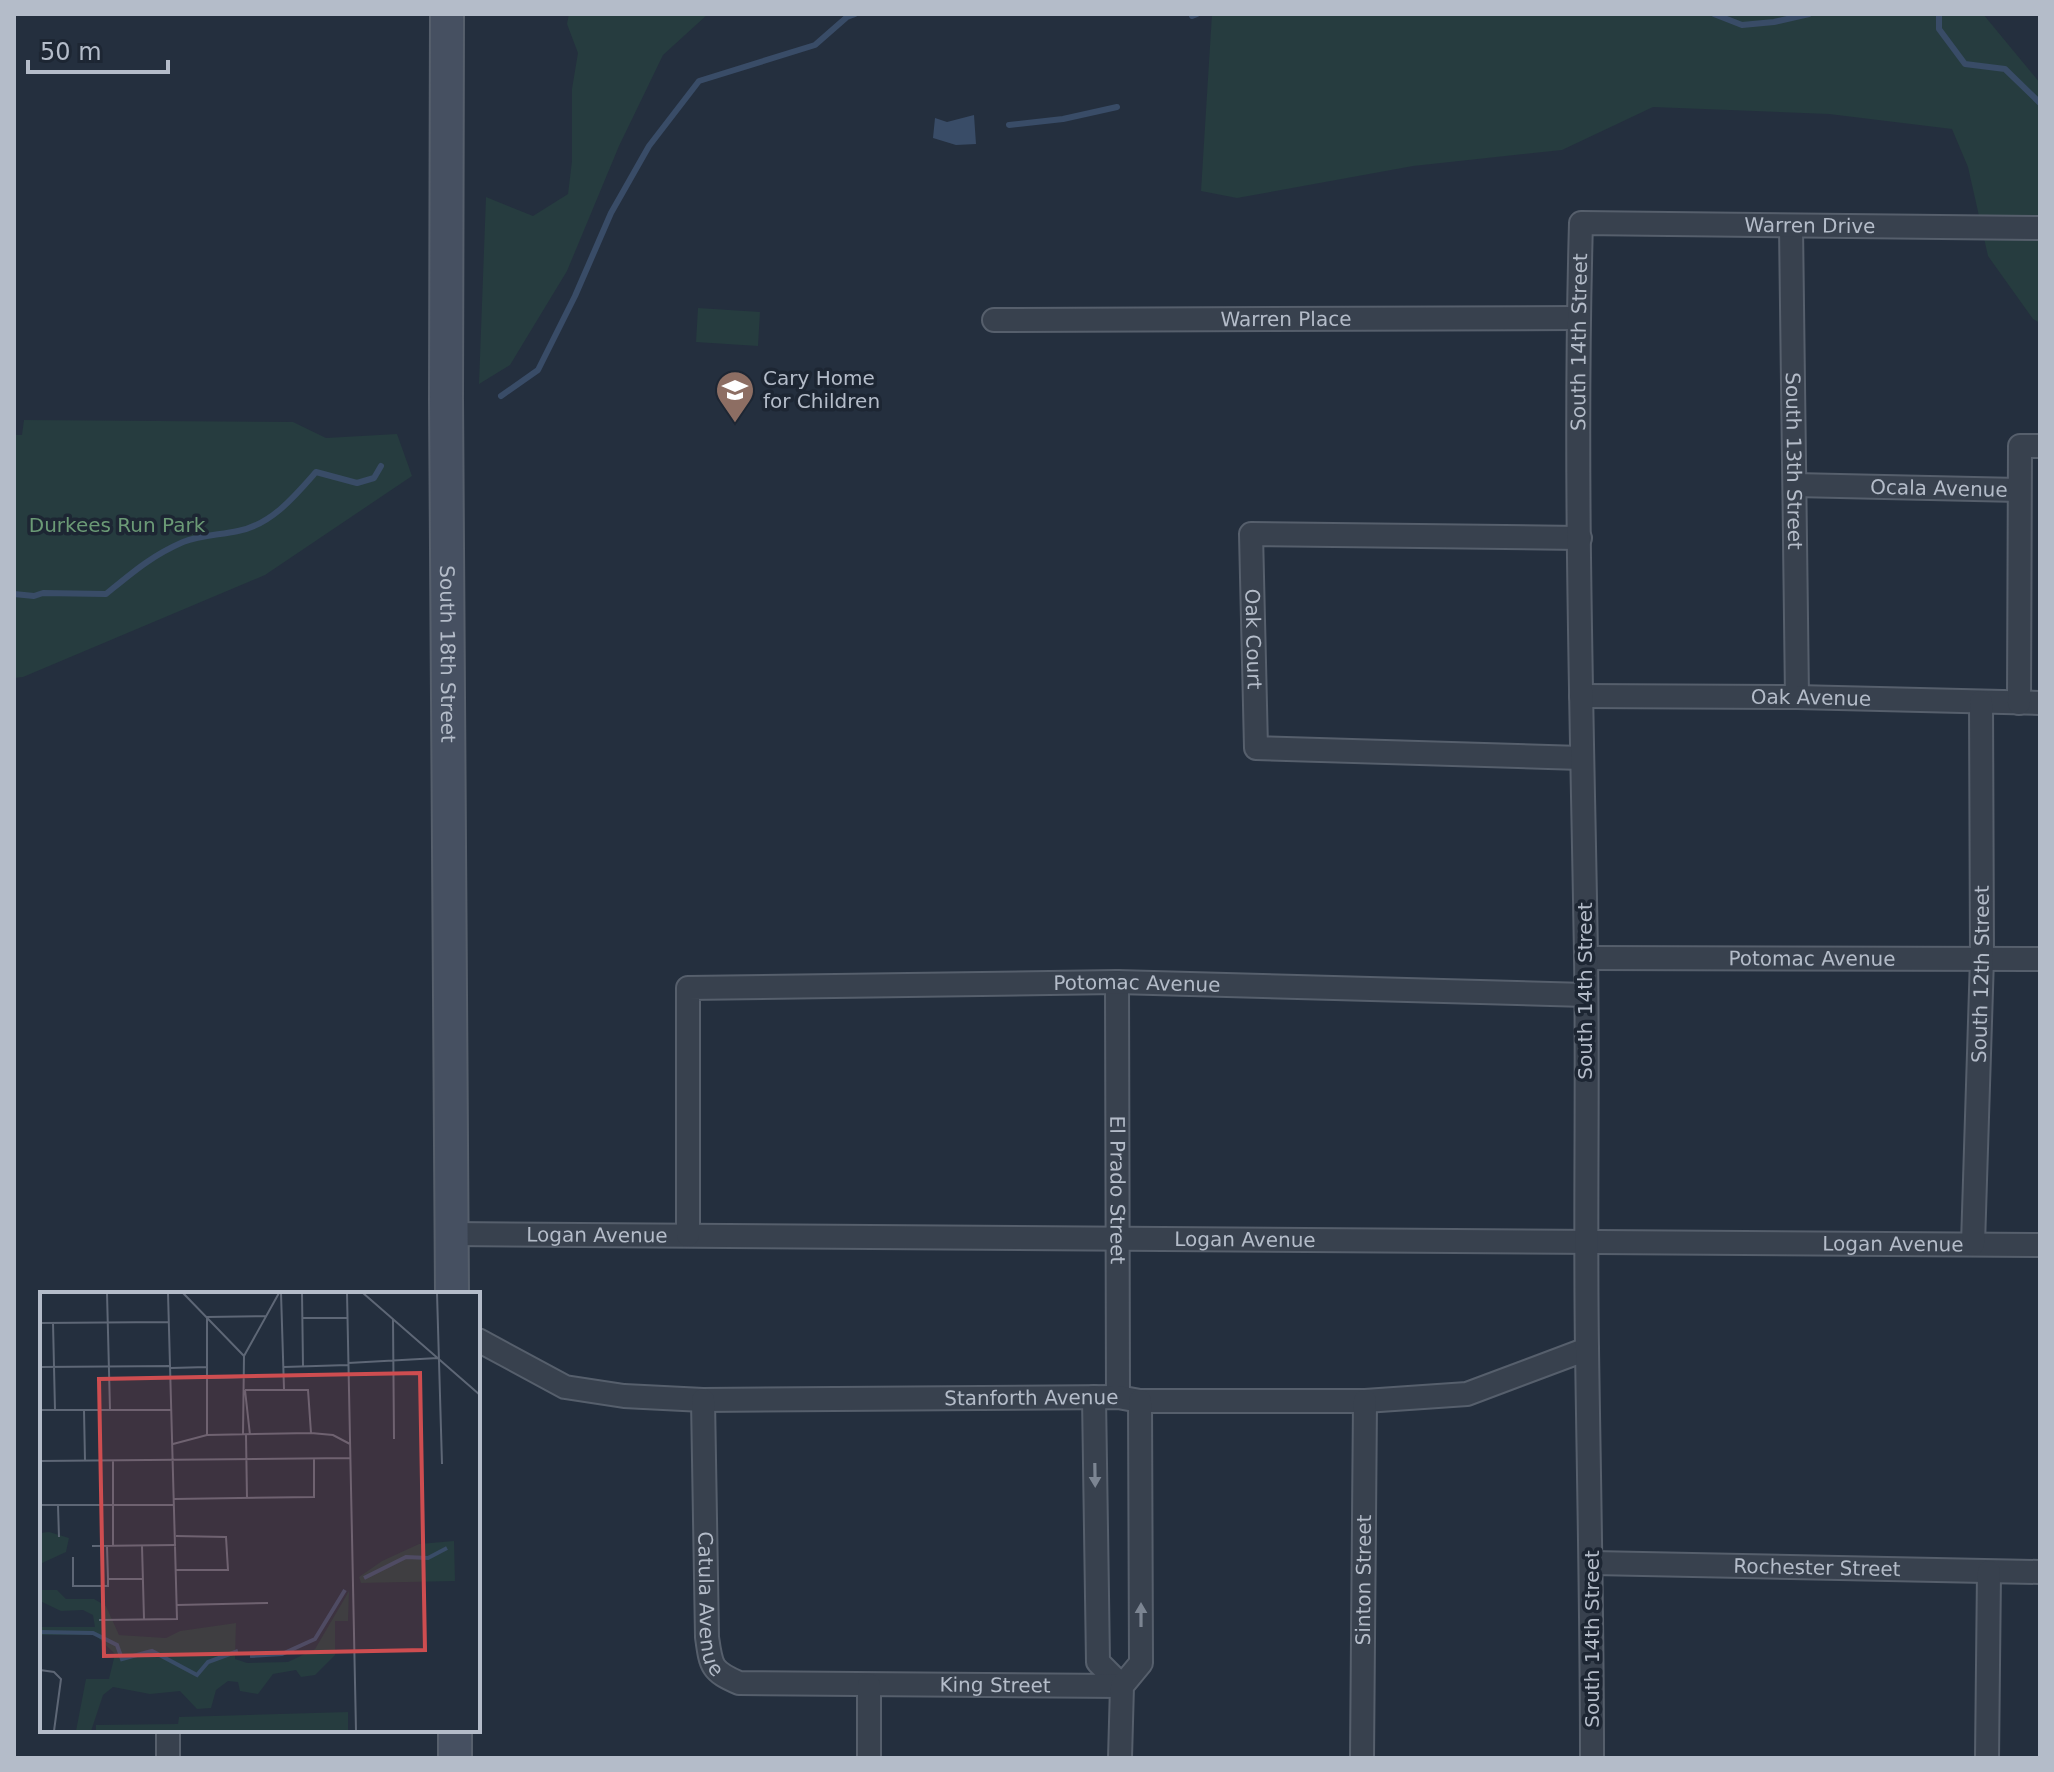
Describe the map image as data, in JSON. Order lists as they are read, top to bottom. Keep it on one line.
{"streets":{"main road":["South 18th Street"],"street":["Warren Drive","Warren Place","South 14th Street","South 13th Street","Ocala Avenue","Oak Court","Oak Avenue","Potomac Avenue","South 12th Street","El Prado Street","Logan Avenue","Stanforth Avenue","Rochester Street","Sinton Street","Catula Avenue","King Street"]},"crossings":[["Warren Drive","South 14th Street"],["Warren Drive","South 13th Street"],["Warren Place","South 14th Street"],["South 14th Street","Oak Court"],["South 14th Street","Oak Avenue"],["South 14th Street","Potomac Avenue"],["South 14th Street","Logan Avenue"],["South 14th Street","Stanforth Avenue"],["South 14th Street","Rochester Street"],["South 13th Street","Ocala Avenue"],["South 13th Street","Oak Avenue"],["South 18th Street","Logan Avenue"],["Oak Avenue","South 12th Street"],["Potomac Avenue","South 12th Street"],["Potomac Avenue","El Prado Street"],["Potomac Avenue","Logan Avenue"],["South 12th Street","Logan Avenue"],["El Prado Street","Logan Avenue"],["El Prado Street","Stanforth Avenue"],["El Prado Street","King Street"],["Stanforth Avenue","Sinton Street"],["Stanforth Avenue","Catula Avenue"],["Catula Avenue","King Street"]],"parks":["Durkees Run Park"],"places":{"school or university":["Cary Home for Children"]},"scale_bar":"50 m"}
